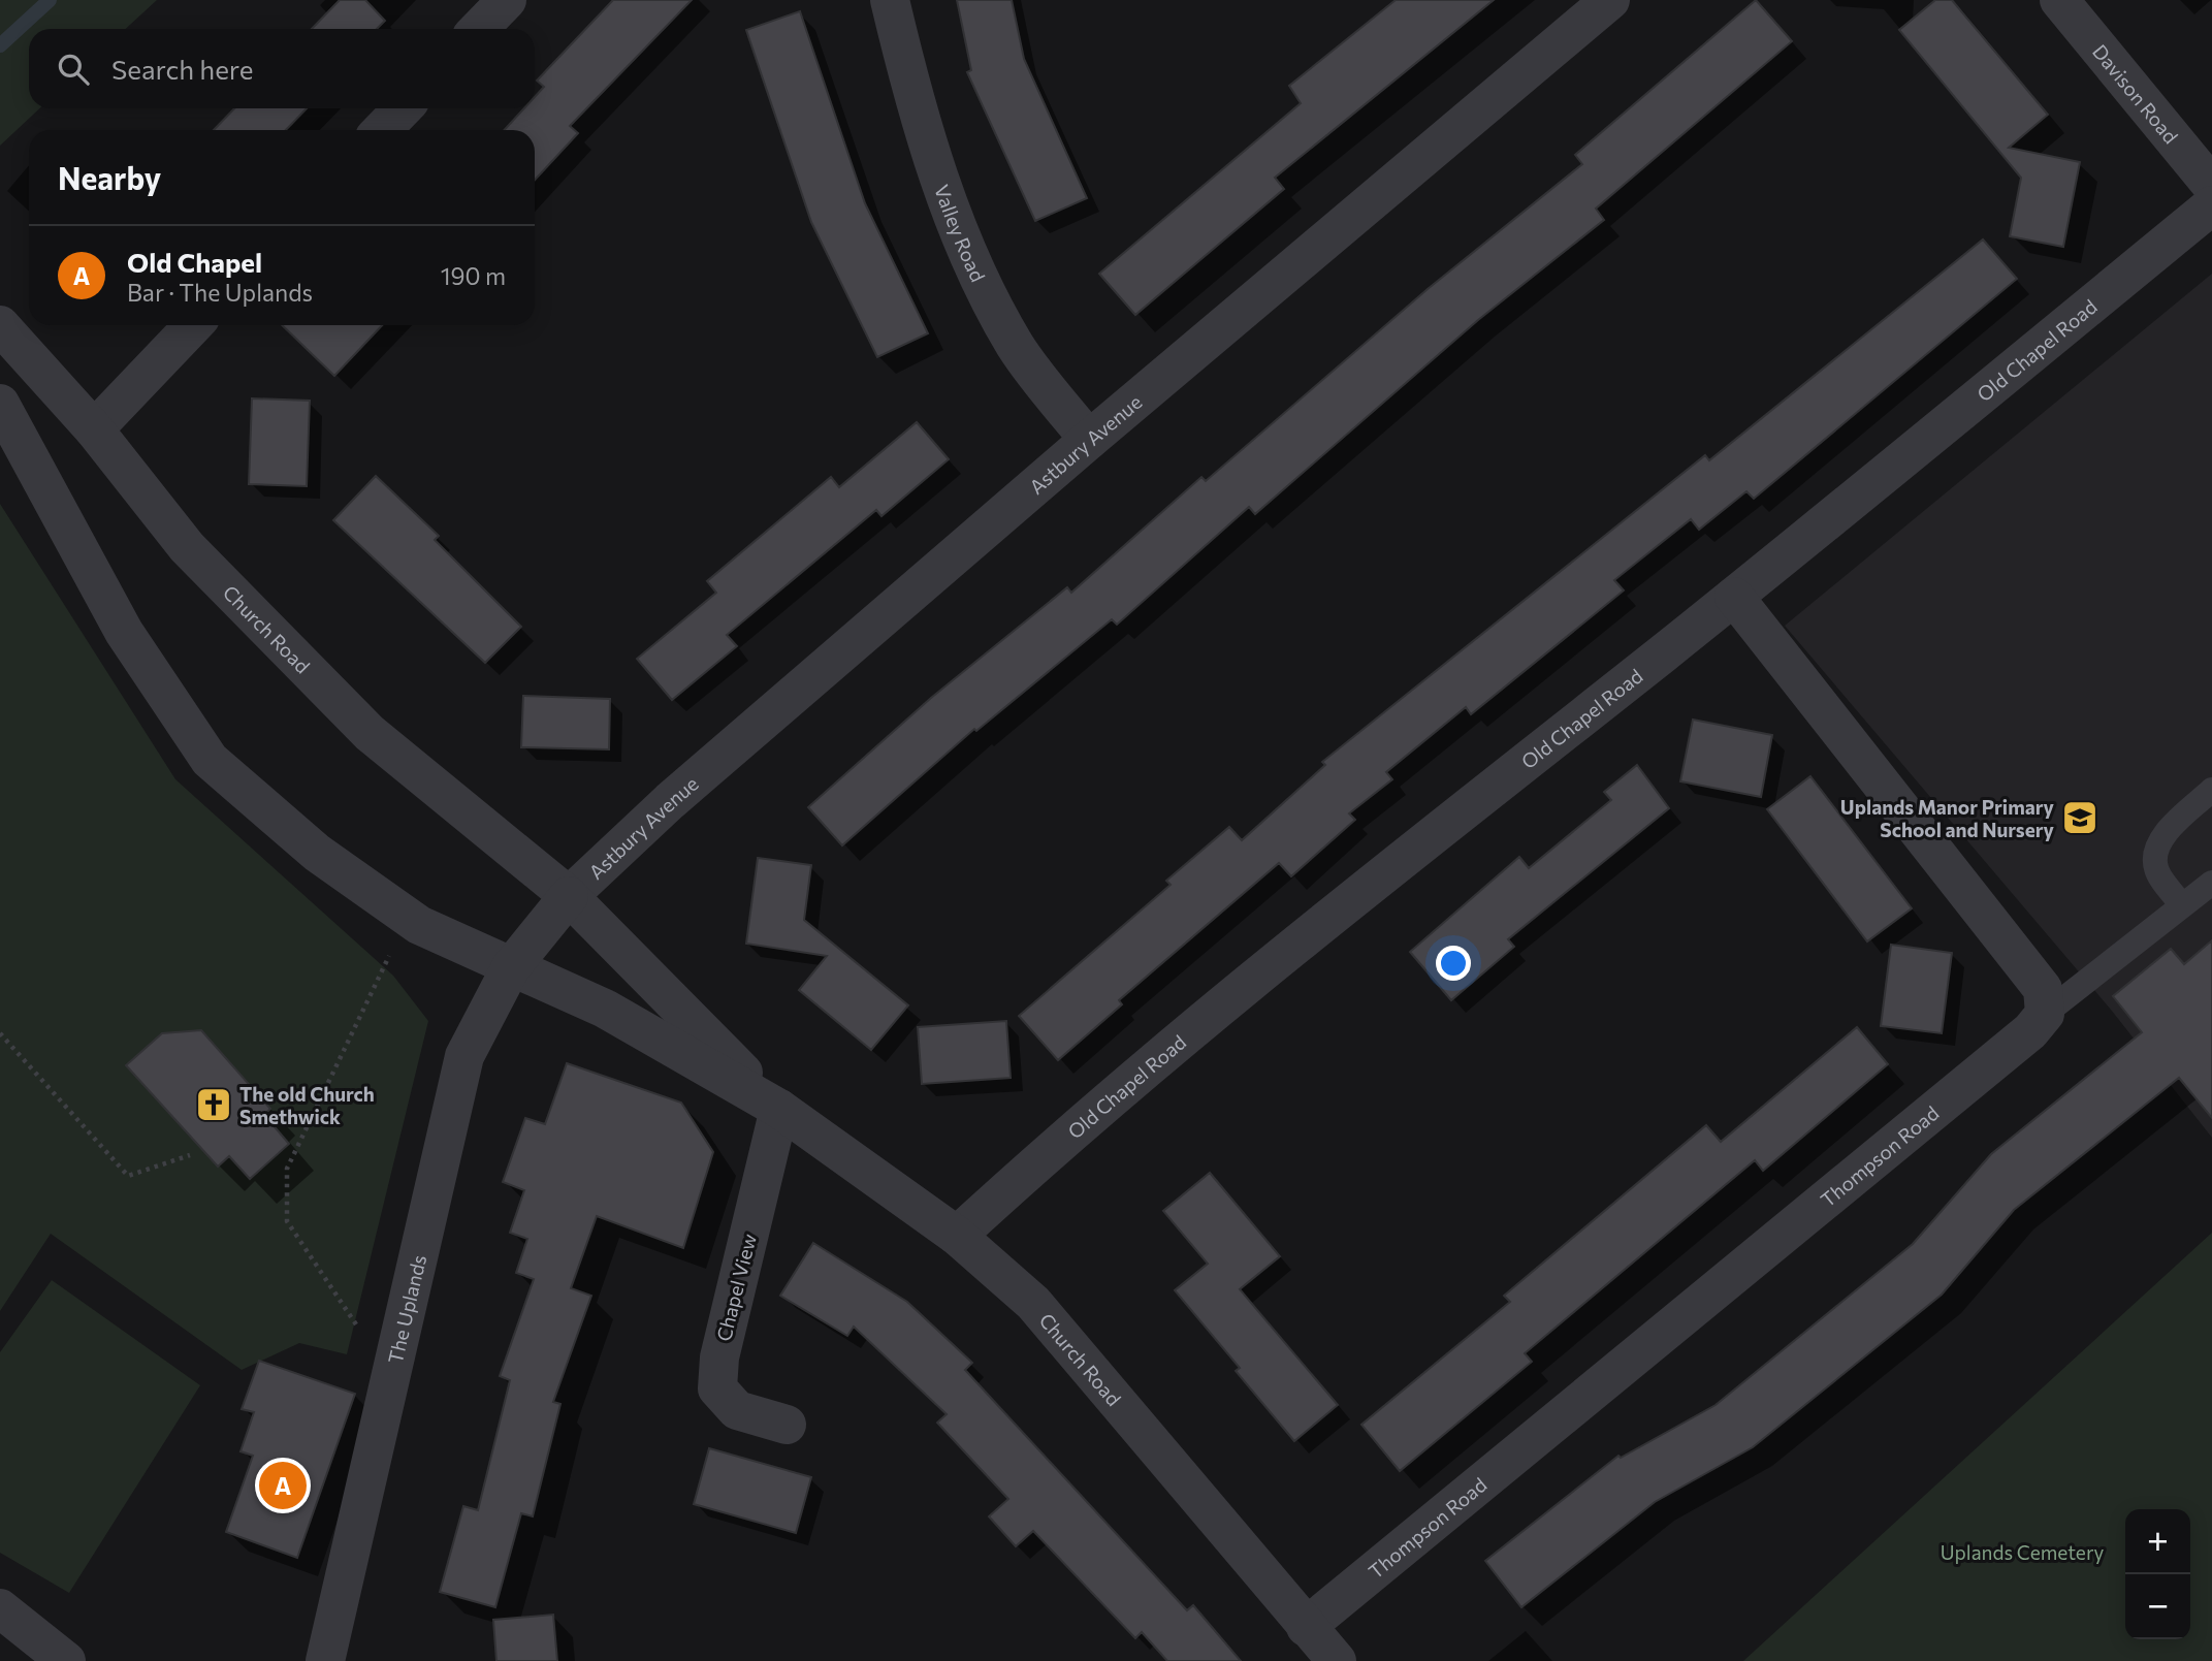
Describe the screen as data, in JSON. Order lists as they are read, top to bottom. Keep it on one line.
{"streets":{"street":["Davison Road","Valley Road","Old Chapel Road","Astbury Avenue","Church Road","Thompson Road","Chapel View","The Uplands"]},"crossings":[["Valley Road","Astbury Avenue"],["Old Chapel Road","Church Road"],["Astbury Avenue","Church Road"],["Church Road","Thompson Road"],["Church Road","Chapel View"],["Church Road","The Uplands"]],"parks":["Uplands Cemetery"],"places":{"school or university":["Uplands Manor Primary School and Nursery"],"church":["The old Church Smethwick"]},"page":{"search":"Search here","heading":"Nearby","list":[{"mark":"A","name":"Old Chapel","note":"Bar · The Uplands","value":"190 m"}],"pins":"A","map_buttons":["+","−"]}}
